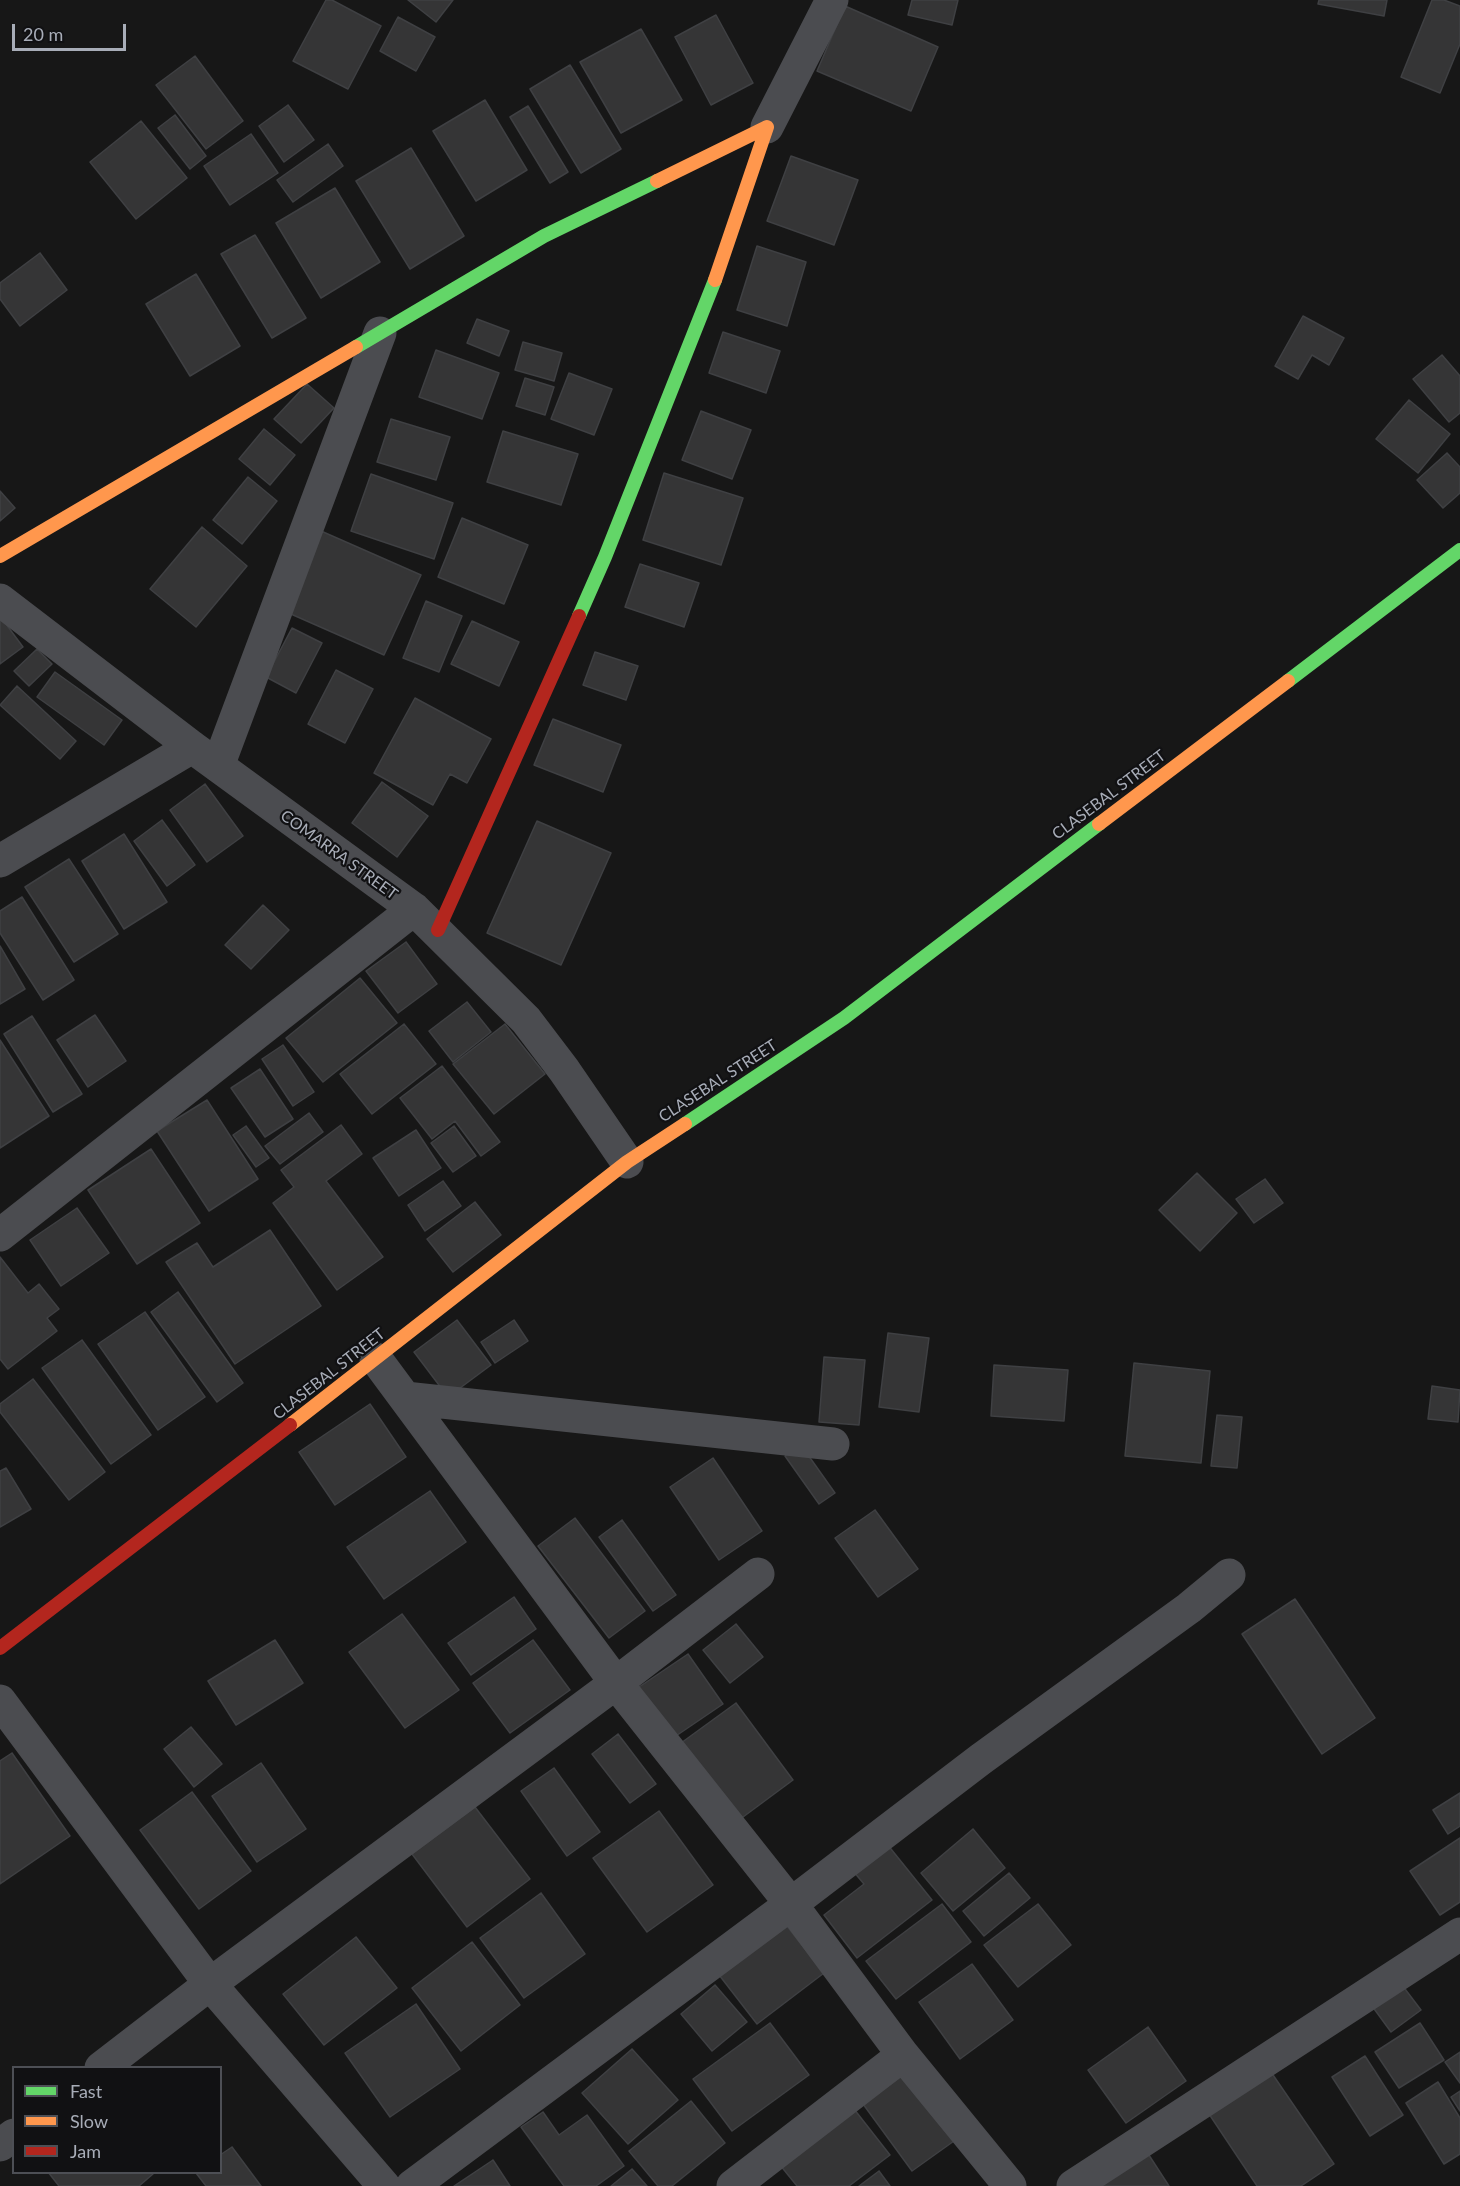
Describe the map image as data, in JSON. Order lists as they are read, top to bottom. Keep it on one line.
{"streets":{"street":["CLASEBAL STREET","COMARRA STREET"]},"crossings":[["CLASEBAL STREET","COMARRA STREET"]],"legend":["Fast","Slow","Jam"],"scale_bar":"20 m"}
